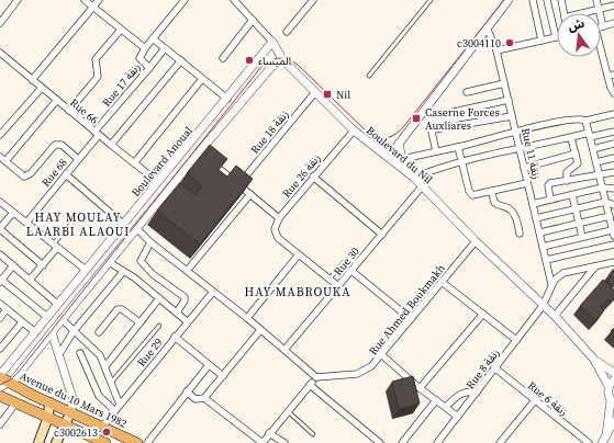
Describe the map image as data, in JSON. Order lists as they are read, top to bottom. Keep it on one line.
{"streets":{"main road":["Avenue du 10 Mars 1982"],"street":["Rue 17 زنقة","Rue 66","Rue 18 زنقة","Rue 11 زنقة","Boulevard du Nil","Boulevard Anoual","Rue 68","Rue 26 زنقة","Rue 30","Rue Ahmed Boukmakh","Rue 29","Rue 8 زنقة","Rue 6 زنقة"]},"crossings":[["Rue 17 زنقة","Rue 66"],["Rue 17 زنقة","Rue 68"],["Rue 66","Boulevard Anoual"],["Rue 66","Rue 68"],["Rue 18 زنقة","Boulevard du Nil"],["Rue 11 زنقة","Rue 8 زنقة"],["Boulevard du Nil","Boulevard Anoual"],["Boulevard du Nil","Rue 26 زنقة"],["Boulevard du Nil","Rue 30"],["Boulevard du Nil","Rue Ahmed Boukmakh"],["Boulevard du Nil","Rue 8 زنقة"],["Boulevard Anoual","Avenue du 10 Mars 1982"],["Rue 29","Avenue du 10 Mars 1982"],["Rue 8 زنقة","Rue 6 زنقة"]],"districts":["HAY MOULAY LAARBI ALAOUI","HAY MABROUKA"],"places":{"other":["c3004110","الميساء","c3002613"],"transit":["Nil","Caserne Forces Auxliares"]},"north":"top"}
